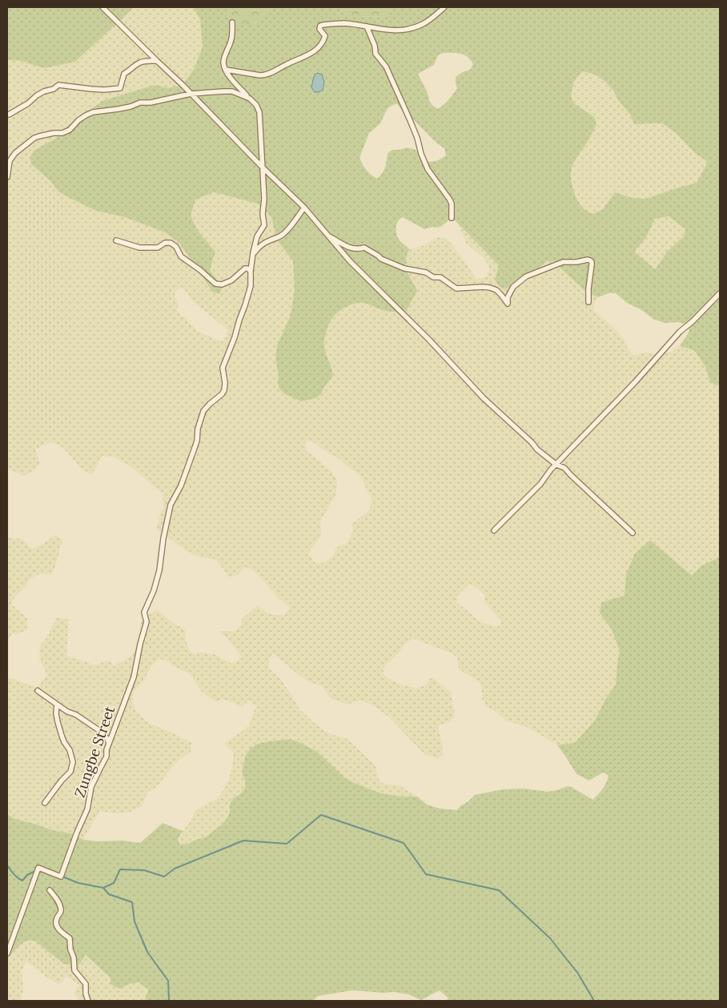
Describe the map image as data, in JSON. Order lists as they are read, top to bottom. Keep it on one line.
{"streets":{"street":["Zungbe Street"]}}
